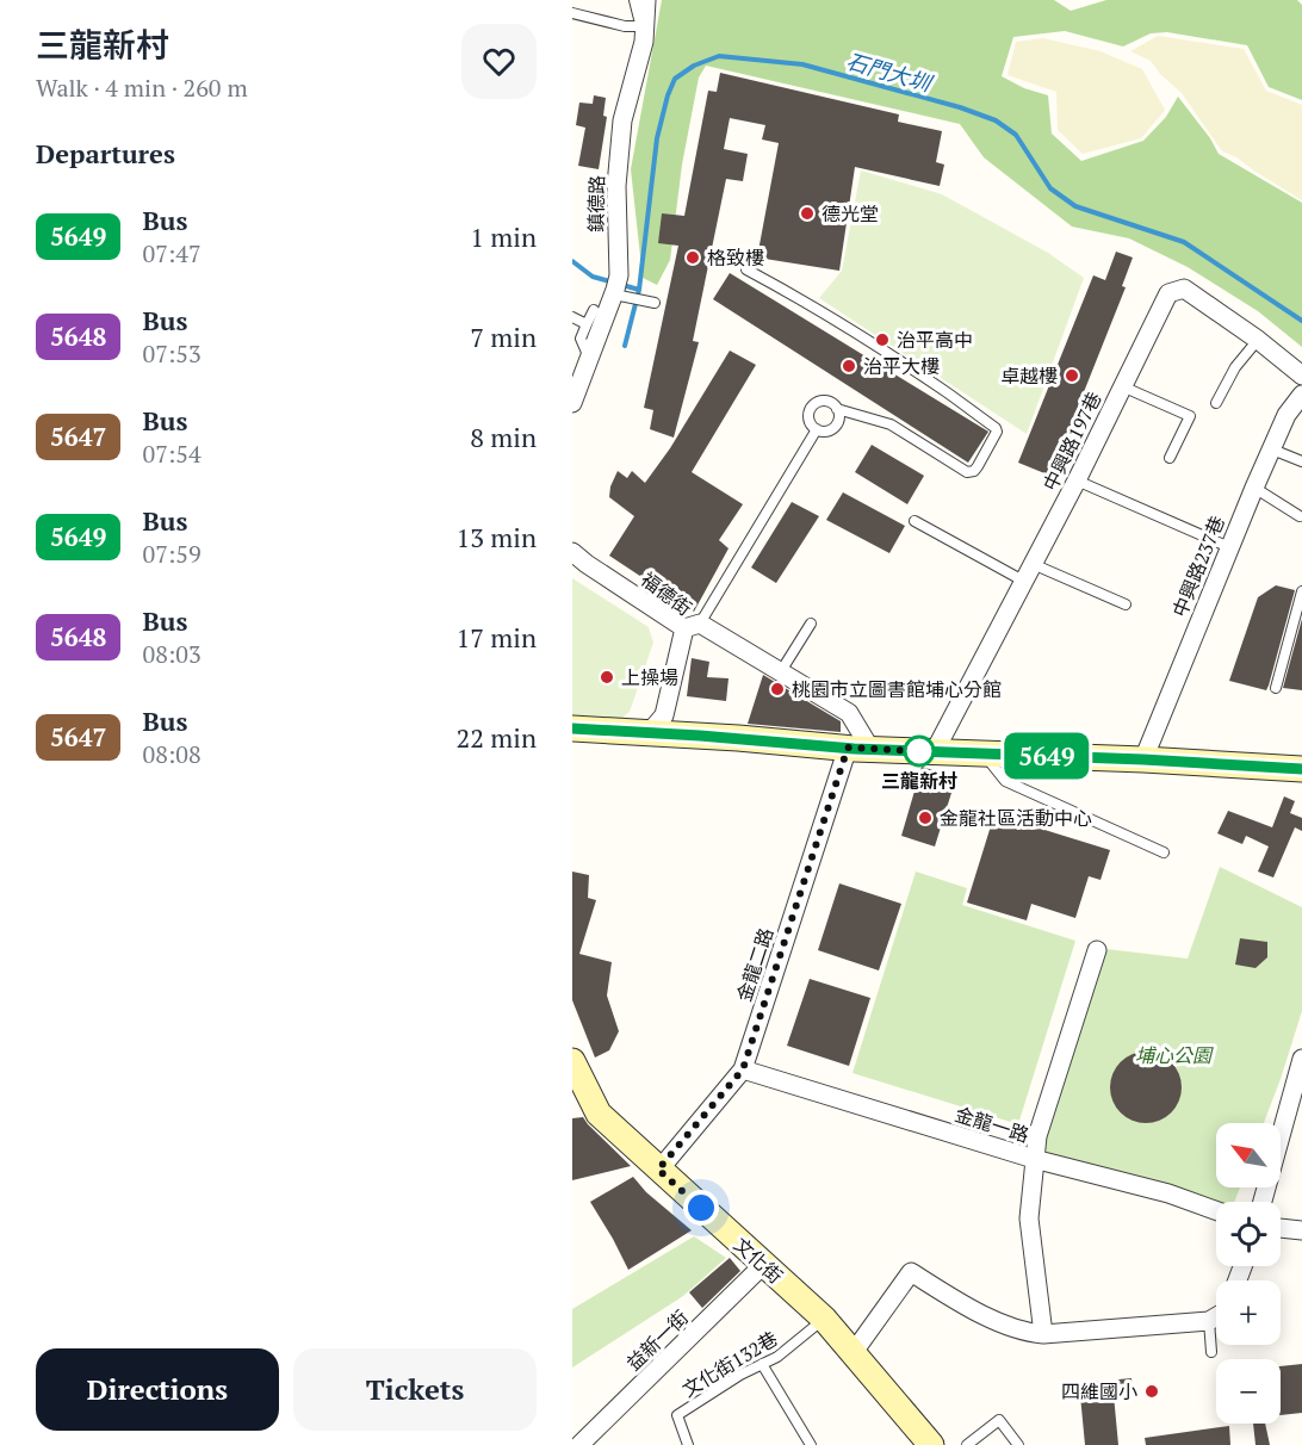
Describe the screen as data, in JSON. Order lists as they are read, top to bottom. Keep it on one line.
{"streets":{"street":["鎮德路","中興路197巷","中興路237巷","福德街","金龍二路","金龍一路","文化街","益新一街"],"lane":["文化街132巷"]},"crossings":[["金龍二路","金龍一路"],["金龍二路","文化街"],["文化街","益新一街"],["文化街","文化街132巷"]],"water":["石門大圳"],"parks":["埔心公園"],"places":["德光堂","格致樓","治平高中","治平大樓","卓越樓","上操場","桃園市立圖書館埔心分館","三龍新村","金龍社區活動中心","四維國小"],"lines":["bus line 5649"],"north":"top left","page":{"heading":[["三龍新村","Walk · 4 min · 260 m"],"Departures"],"on_map":"5649","list":[{"mark":"5649","name":"Bus","note":"07:47","value":"1 min"},{"mark":"5648","name":"Bus","note":"07:53","value":"7 min"},{"mark":"5647","name":"Bus","note":"07:54","value":"8 min"},{"mark":"5649","name":"Bus","note":"07:59","value":"13 min"},{"mark":"5648","name":"Bus","note":"08:03","value":"17 min"},{"mark":"5647","name":"Bus","note":"08:08","value":"22 min"}],"map_buttons":["+","−"],"buttons":["Directions","Tickets"]}}
